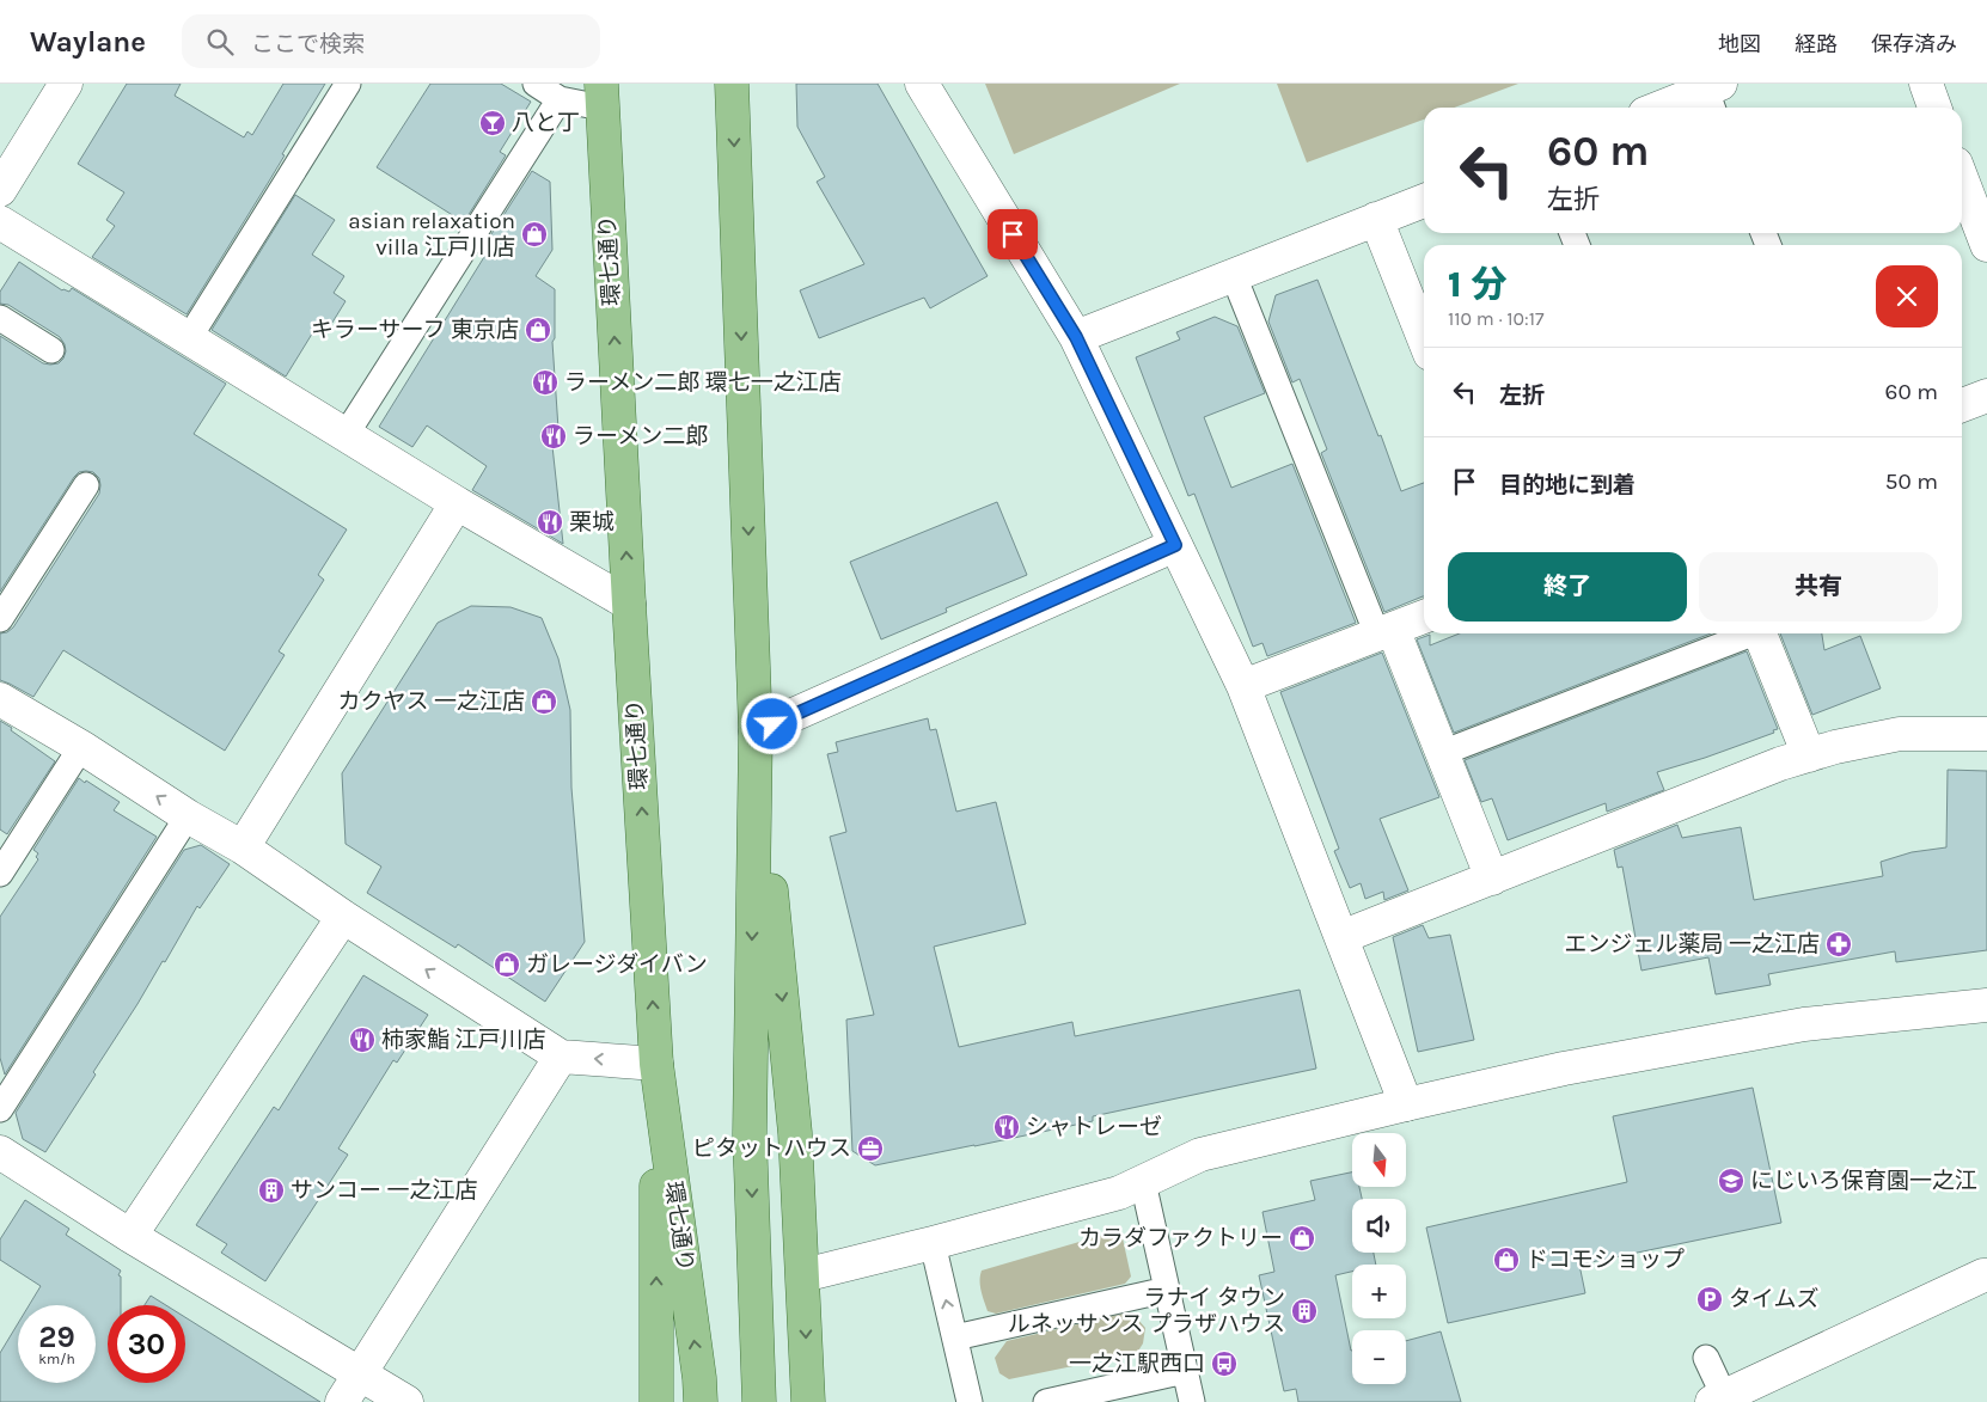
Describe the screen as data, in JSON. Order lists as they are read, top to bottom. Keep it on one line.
{"streets":{"main road":["環七通り"]},"places":{"bar":["八と丁"],"shop":["asian relaxation villa 江戸川店","キラーサーフ 東京店","カクヤス 一之江店","ガレージダイバン","カラダファクトリー","ドコモショップ"],"restaurant":["ラーメン二郎 環七一之江店","ラーメン二郎","栗城","柿家鮨 江戸川店","シャトレーゼ"],"pharmacy":["エンジェル薬局 一之江店"],"office":["ピタットハウス"],"school or university":["にじいろ保育園一之江"],"building":["サンコー 一之江店","ラナイ タウン ルネッサンス プラザハウス"],"parking":["タイムズ"],"bus stop":["一之江駅西口"]},"north":"bottom","page":{"header":"Waylane","search":"ここで検索","nav":["地図","経路","保存済み"],"turn":["60 m","左折"],"heading":["1 分","110 m · 10:17"],"list":[{"name":"左折","value":"60 m"},{"name":"目的地に到着","value":"50 m"}],"buttons":["終了","共有"],"map_buttons":["+","−"],"speed":"29 km/h","limit":"30"}}
